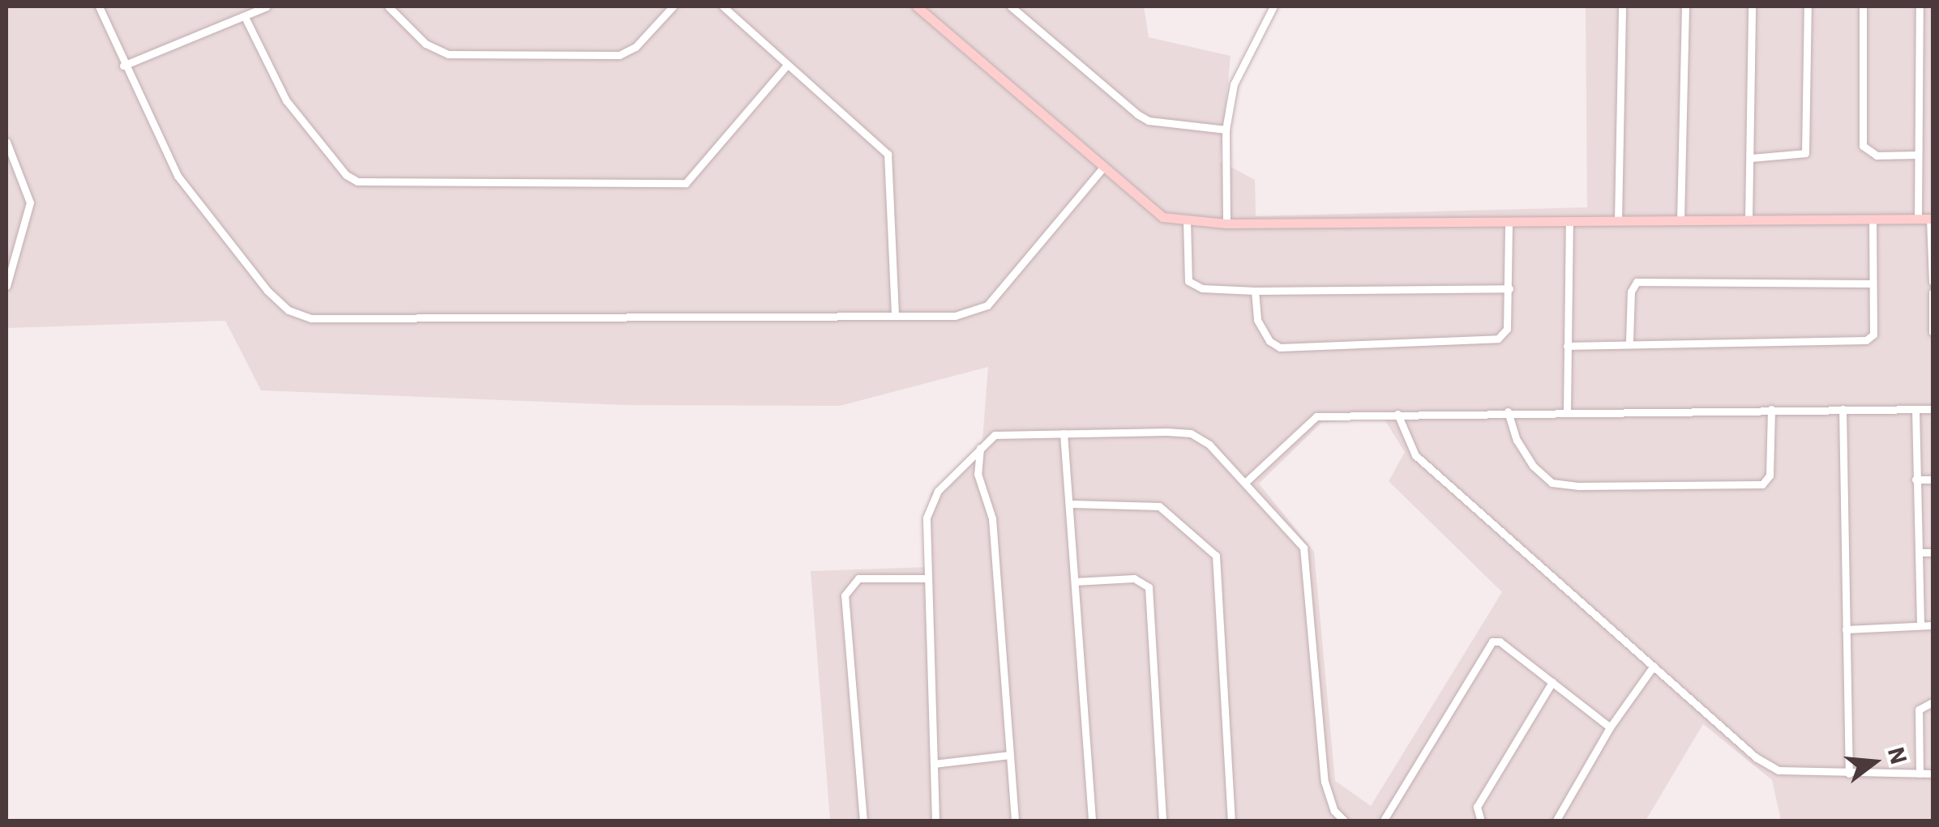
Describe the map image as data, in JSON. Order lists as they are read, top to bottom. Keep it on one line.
{"north":"right"}
